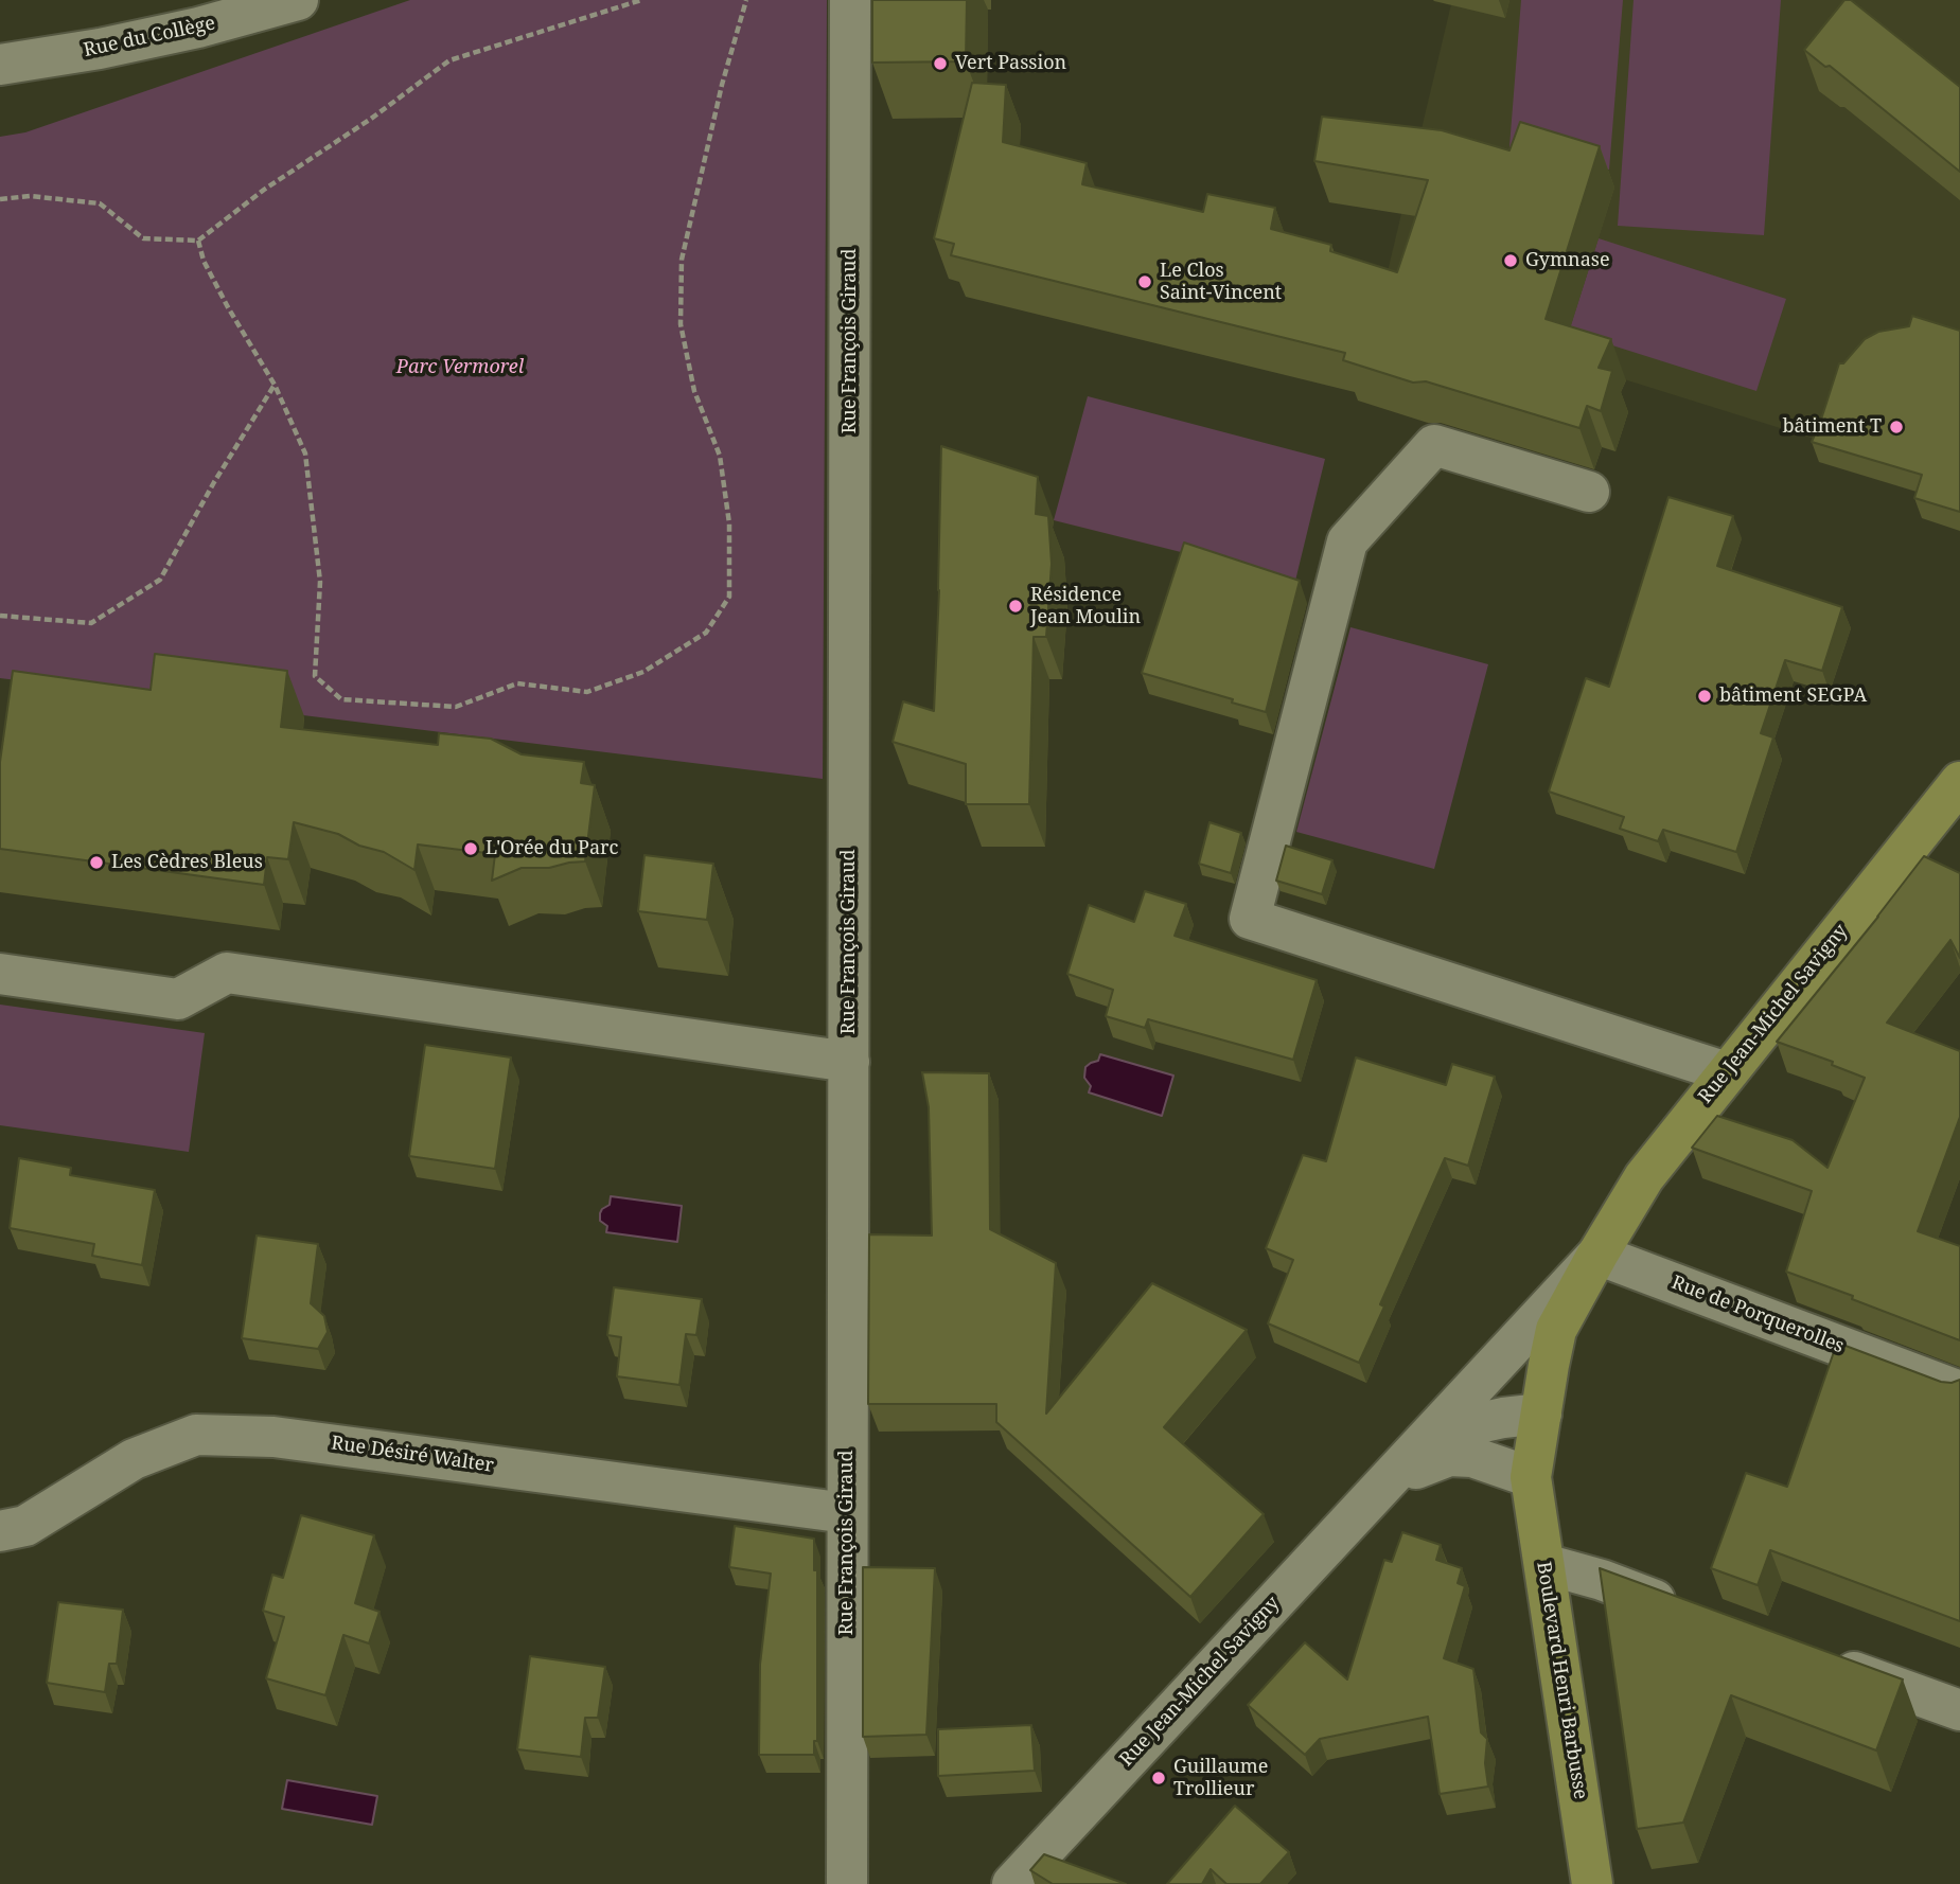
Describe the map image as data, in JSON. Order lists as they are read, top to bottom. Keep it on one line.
{"streets":{"main road":["Rue Jean-Michel Savigny","Boulevard Henri Barbusse"],"street":["Rue du Collège","Rue François Giraud","Rue de Porquerolles","Rue Désiré Walter"]},"crossings":[["Rue François Giraud","Rue Désiré Walter"],["Rue Jean-Michel Savigny","Rue de Porquerolles"],["Rue Jean-Michel Savigny","Boulevard Henri Barbusse"]],"parks":["Parc Vermorel"],"places":["Vert Passion","Gymnase","Le Clos Saint-Vincent","bâtiment T","Résidence Jean Moulin","bâtiment SEGPA","L'Orée du Parc","Les Cèdres Bleus","Guillaume Trollieur"]}
